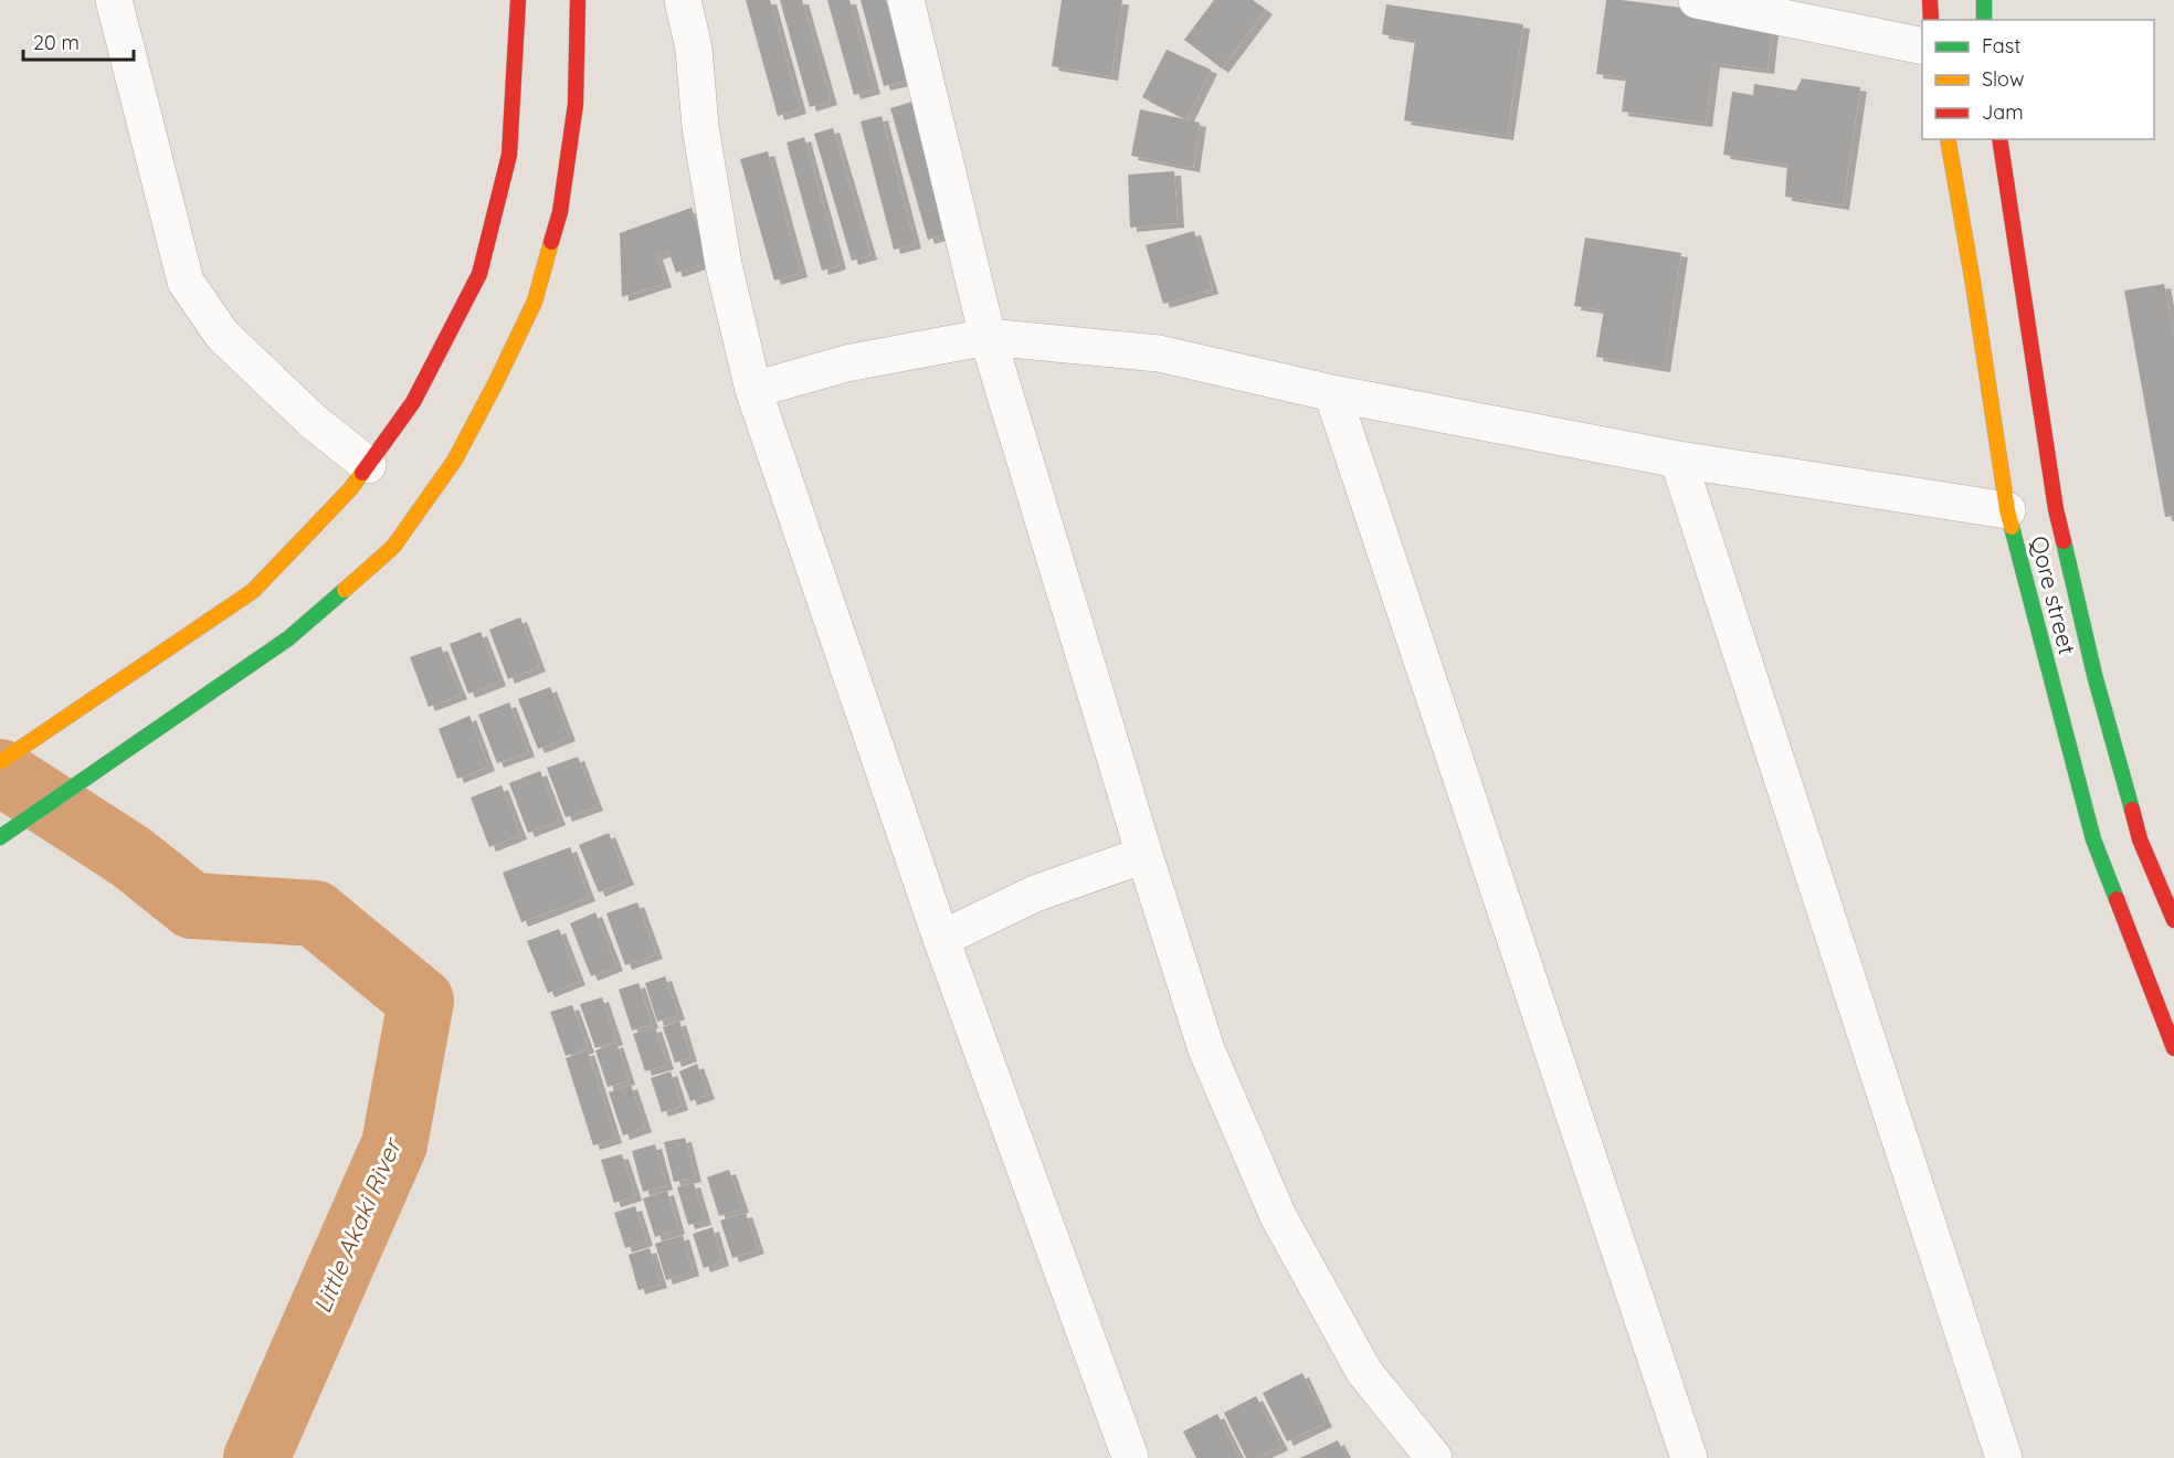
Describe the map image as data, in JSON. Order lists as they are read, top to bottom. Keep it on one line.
{"streets":{"main road":["Qore street"]},"water":["Little Akaki River"],"legend":["Fast","Slow","Jam"],"scale_bar":"20 m"}
